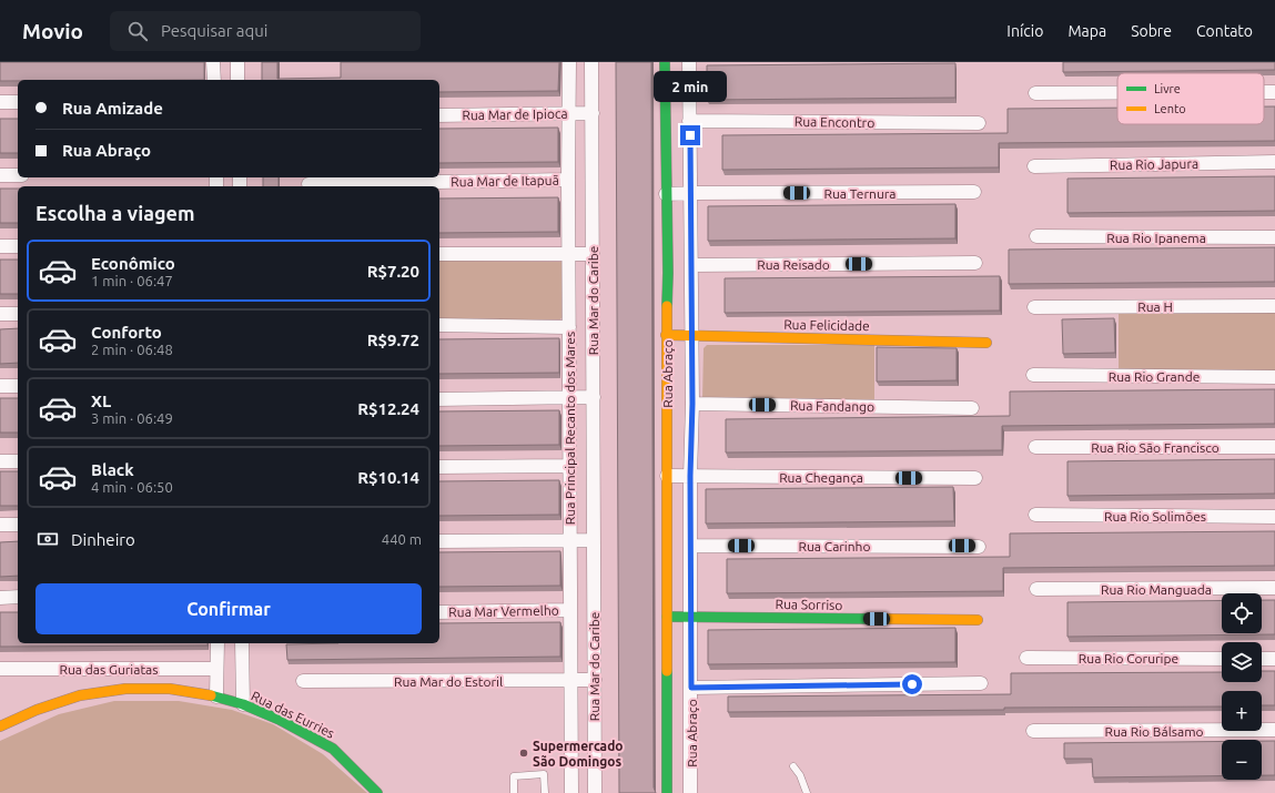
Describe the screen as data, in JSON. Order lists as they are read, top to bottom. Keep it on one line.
{"streets":{"street":["Rua Mar de Ipioca","Rua Encontro","Rua Rio Japura","Rua Mar de Itapuã","Rua Ternura","Rua Rio Ipanema","Rua Reisado","Rua Mar do Caribe","Rua H","Rua Felicidade","Rua Abraço","Rua Rio Grande","Rua Fandango","Rua Principal Recanto dos Mares","Rua Rio São Francisco","Rua Chegança","Rua Rio Solimões","Rua Carinho","Rua Rio Manguada","Rua Sorriso","Rua Mar Vermelho","Rua Rio Coruripe","Rua das Guriatas","Rua Mar do Estoril","Rua das Eurries","Rua Rio Bálsamo"]},"crossings":[["Rua Mar de Ipioca","Rua Mar do Caribe"],["Rua Mar de Ipioca","Rua Principal Recanto dos Mares"],["Rua Encontro","Rua Abraço"],["Rua Mar de Itapuã","Rua Principal Recanto dos Mares"],["Rua Ternura","Rua Abraço"],["Rua Reisado","Rua Abraço"],["Rua Mar do Caribe","Rua Mar do Estoril"],["Rua Felicidade","Rua Abraço"],["Rua Abraço","Rua Fandango"],["Rua Abraço","Rua Chegança"],["Rua Abraço","Rua Carinho"],["Rua Abraço","Rua Sorriso"],["Rua Principal Recanto dos Mares","Rua Mar Vermelho"],["Rua Principal Recanto dos Mares","Rua Mar do Estoril"]],"places":["Supermercado São Domingos"],"legend":["Livre","Lento"],"page":{"header":"Movio","search":"Pesquisar aqui","nav":["Início","Mapa","Sobre","Contato"],"bubble":"2 min","banner":["Rua Amizade","Rua Abraço"],"heading":"Escolha a viagem","list":[{"name":"Econômico","note":"1 min · 06:47","value":"R$7.20"},{"name":"Conforto","note":"2 min · 06:48","value":"R$9.72"},{"name":"XL","note":"3 min · 06:49","value":"R$12.24"},{"name":"Black","note":"4 min · 06:50","value":"R$10.14"}],"pay":["Dinheiro","440 m"],"buttons":"Confirmar","map_buttons":["+","−"]}}
